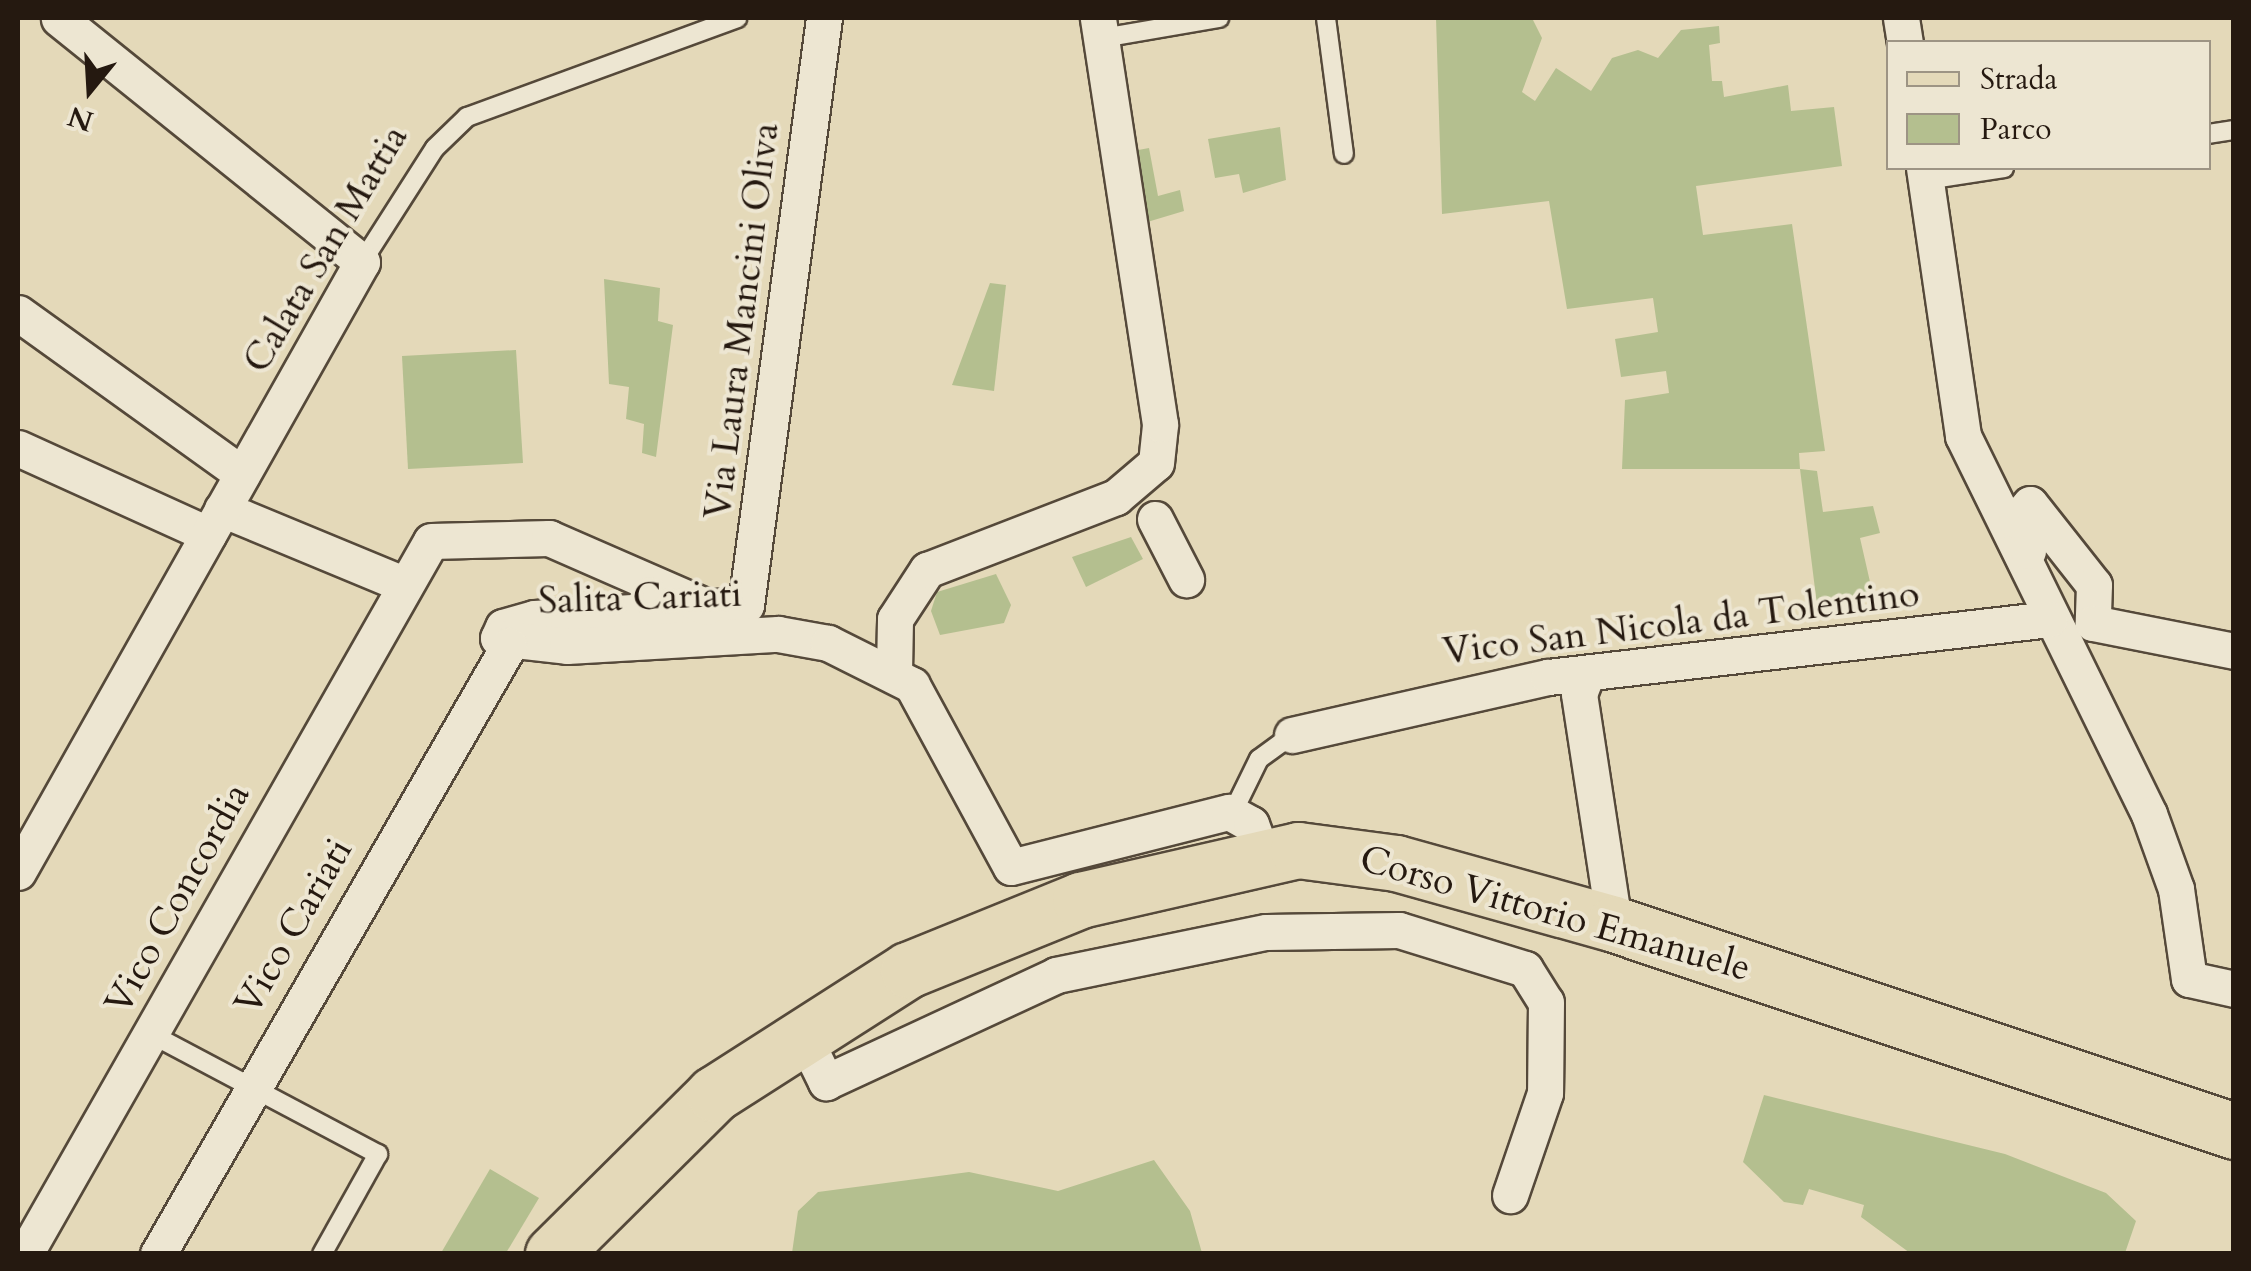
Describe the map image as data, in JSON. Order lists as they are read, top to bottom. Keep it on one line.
{"streets":{"main road":["Corso Vittorio Emanuele"],"street":["Calata San Mattia","Via Laura Mancini Oliva","Salita Cariati","Vico San Nicola da Tolentino","Vico Concordia","Vico Cariati"]},"crossings":[["Via Laura Mancini Oliva","Salita Cariati"],["Salita Cariati","Vico Concordia"],["Salita Cariati","Corso Vittorio Emanuele"],["Salita Cariati","Vico Cariati"]],"legend":["Strada","Parco"],"north":"bottom"}
